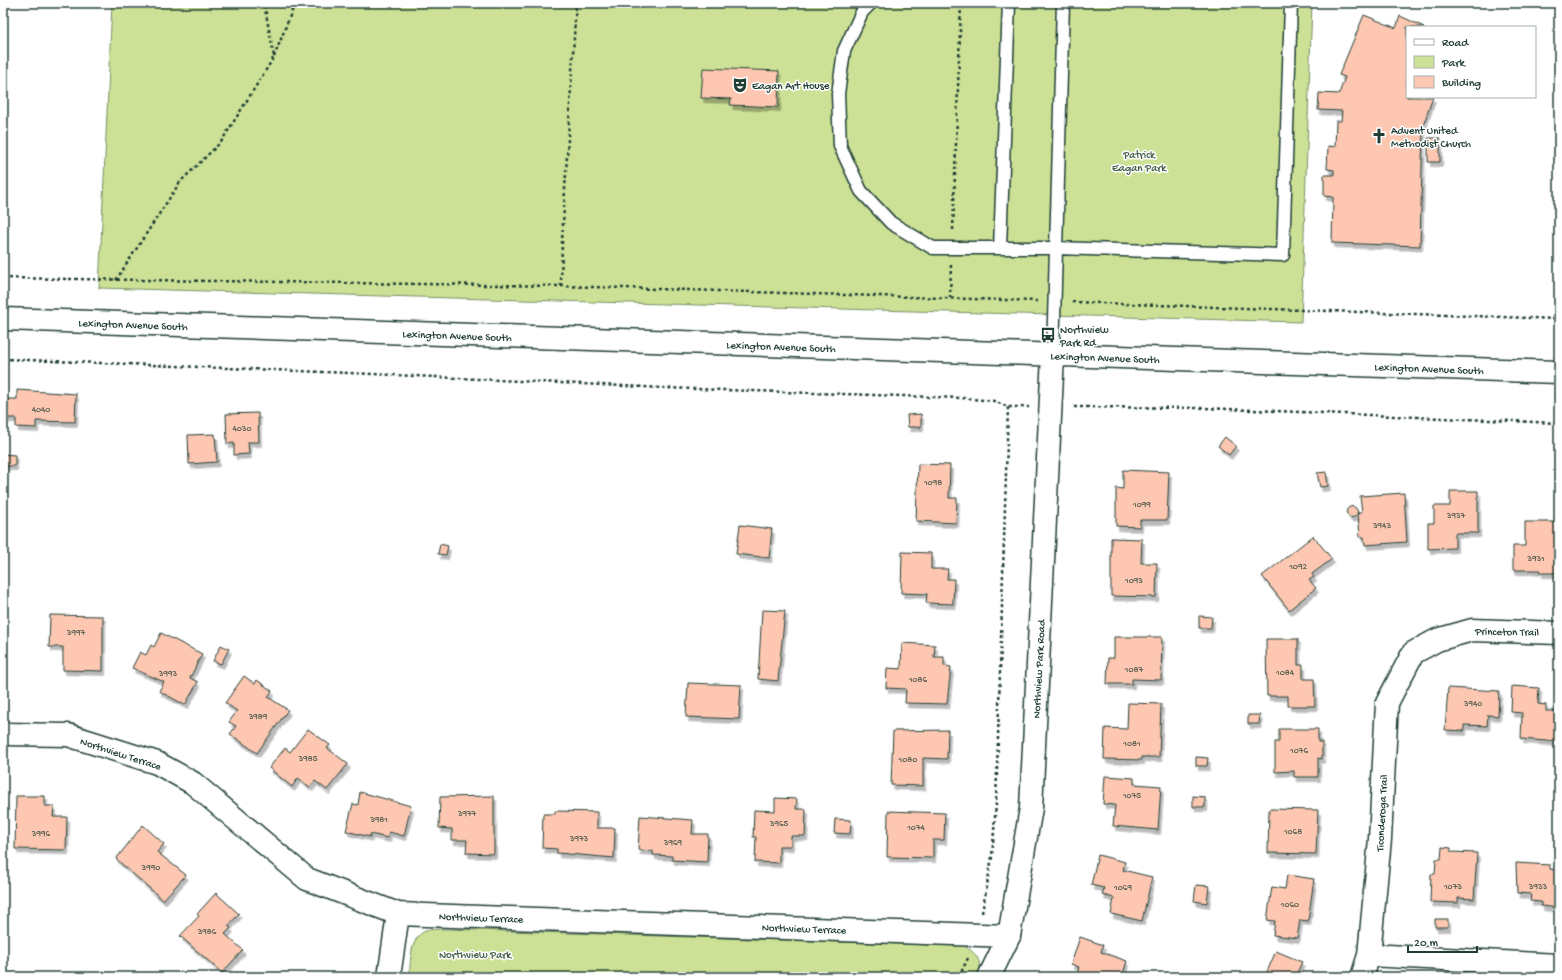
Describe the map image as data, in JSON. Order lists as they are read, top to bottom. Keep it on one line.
{"streets":{"street":["Lexington Avenue South","Princeton Trail","Northview Park Road","Northview Terrace","Ticonderoga Trail"]},"crossings":[["Lexington Avenue South","Northview Park Road"],["Princeton Trail","Ticonderoga Trail"],["Northview Park Road","Northview Terrace"]],"parks":["Patrick Eagan Park","Northview Park"],"places":{"theatre":["Eagan Art House"],"church":["Advent United Methodist Church"],"bus stop":["Northview Park Rd"]},"house_numbers":["4040","4030","1098","1099","3937","3943","3931","1092","1093","3997","1087","1084","3993","1086","3940","3989","1081","1076","3985","1080","1075","3977","3981","3965","1074","1068","3996","3973","3969","3990","1073","3933","1069","1060","3986"],"legend":["Road","Park","Building"],"scale_bar":"20 m"}
